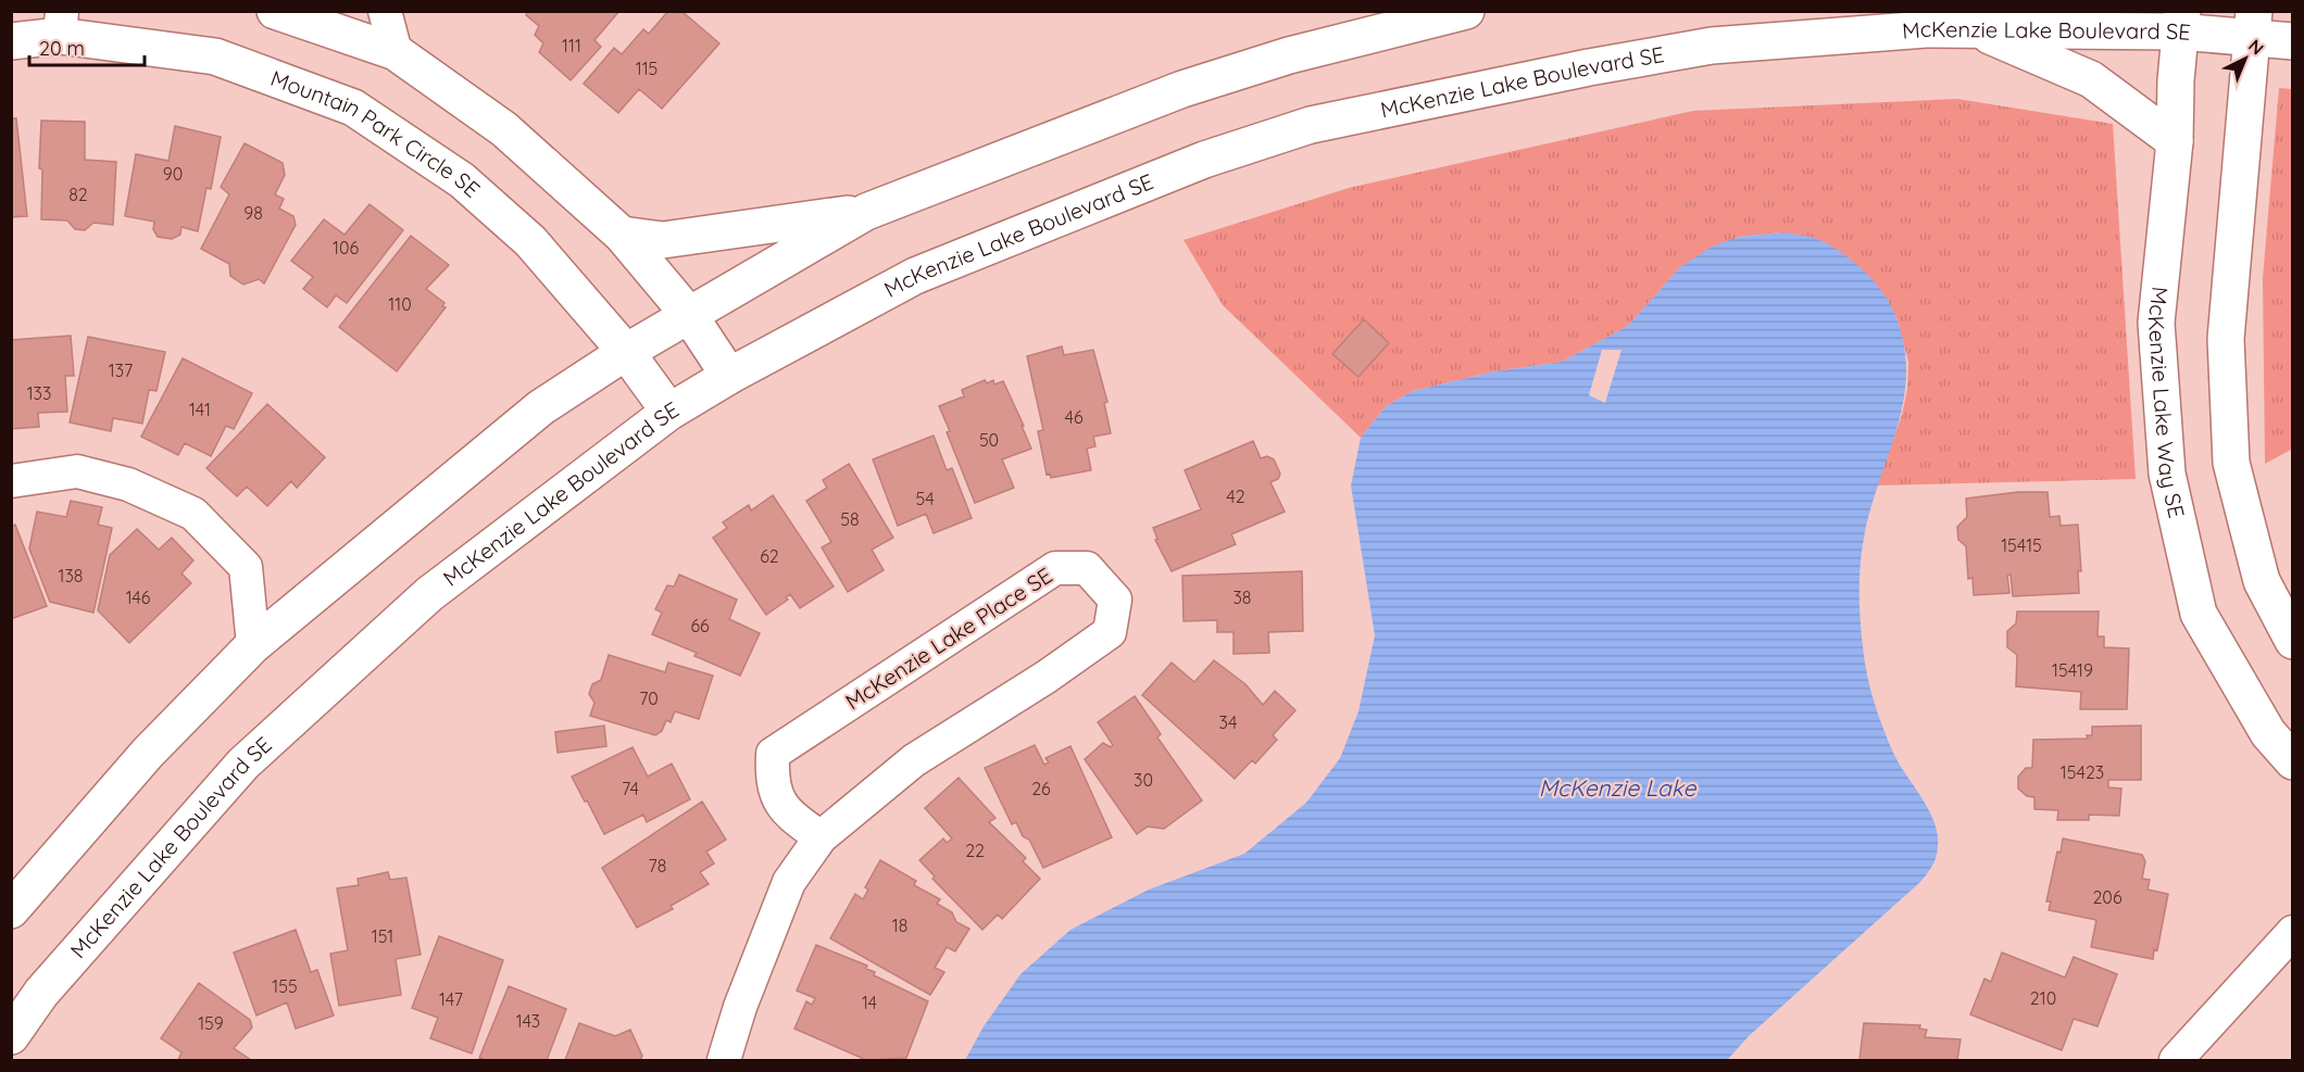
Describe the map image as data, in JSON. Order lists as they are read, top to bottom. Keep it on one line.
{"streets":{"main road":["McKenzie Lake Boulevard SE","Mountain Park Circle SE","McKenzie Lake Way SE"],"street":["McKenzie Lake Place SE"]},"crossings":[["McKenzie Lake Boulevard SE","Mountain Park Circle SE"],["McKenzie Lake Boulevard SE","McKenzie Lake Way SE"]],"water":["McKenzie Lake"],"house_numbers":["111","115","90","82","98","106","110","137","133","141","46","50","42","54","58","15415","62","138","146","38","66","15419","70","34","15423","30","74","26","22","78","206","18","151","155","210","147","14","143","159"],"scale_bar":"20 m","north":"top right"}
